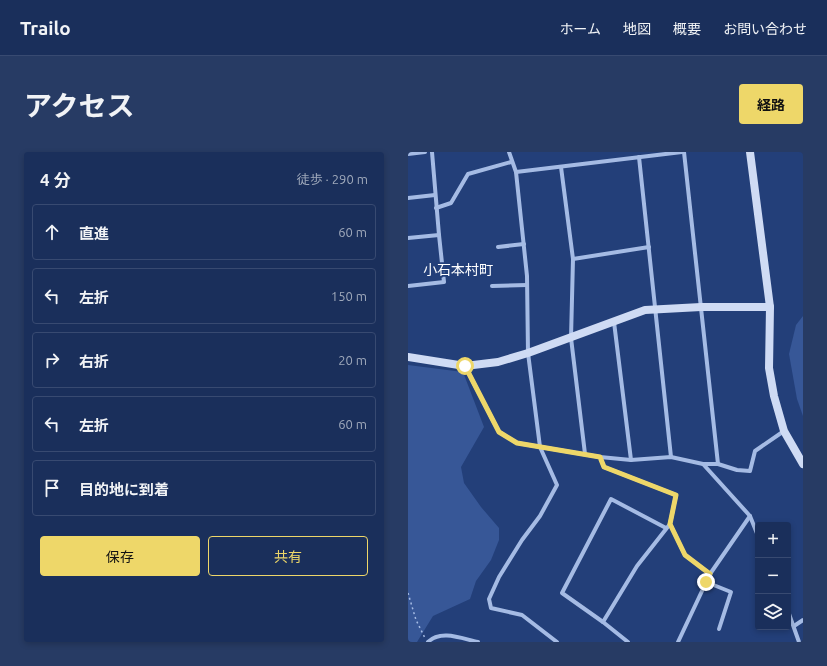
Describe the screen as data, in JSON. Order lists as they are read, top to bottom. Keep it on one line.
{"districts":["小石本村町"],"page":{"header":"Trailo","nav":["ホーム","地図","概要","お問い合わせ"],"title":"アクセス","buttons":["経路",["保存","共有"]],"heading":["4 分","徒歩 · 290 m"],"list":[["直進","60 m"],["左折","150 m"],["右折","20 m"],["左折","60 m"],"目的地に到着"],"map_buttons":["+","−"]}}
